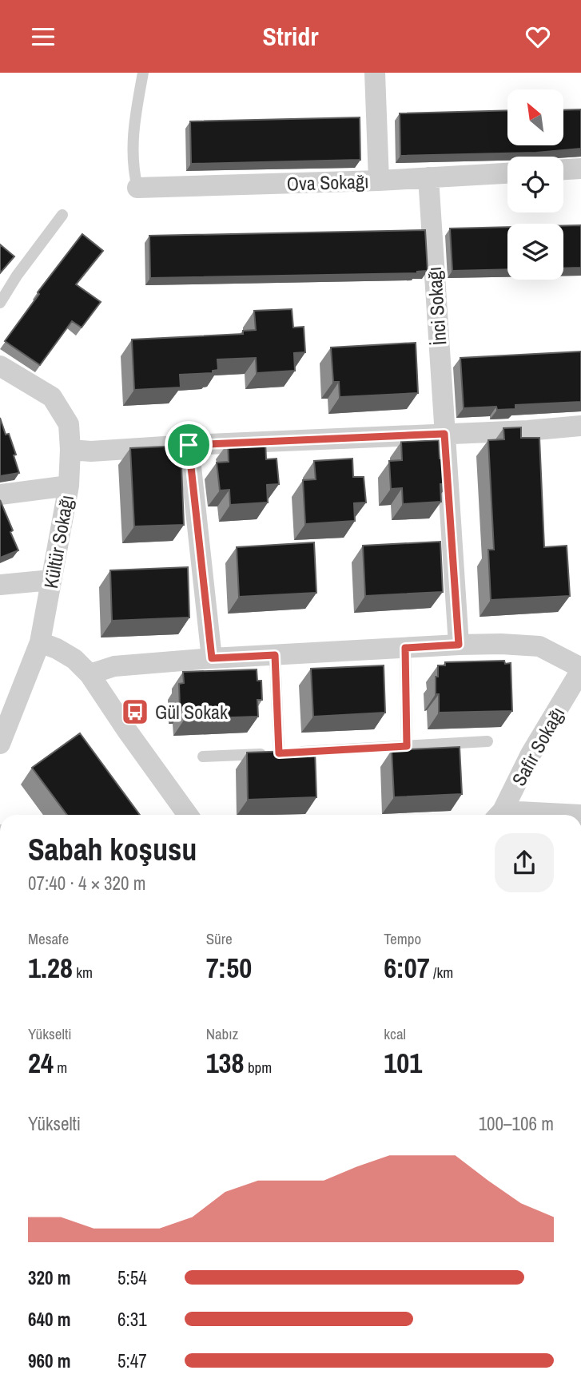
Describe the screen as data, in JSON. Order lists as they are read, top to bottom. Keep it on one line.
{"streets":{"street":["Ova Sokağı","İnci Sokağı","Kültür Sokağı","Safir Sokağı"]},"crossings":[["Ova Sokağı","İnci Sokağı"]],"places":{"bus stop":["Gül Sokak"]},"north":"top left","page":{"header":"Stridr","heading":["Sabah koşusu","07:40 · 4 × 320 m"],"stats":[["Mesafe","1.28 km"],["Süre","7:50"],["Tempo","6:07 /km"],["Yükselti","24 m"],["Nabız","138 bpm"],["kcal","101"]],"chart":["Yükselti","100–106 m"],"list":[{"name":"320 m","note":"5:54"},{"name":"640 m","note":"6:31"},{"name":"960 m","note":"5:47"}]}}
